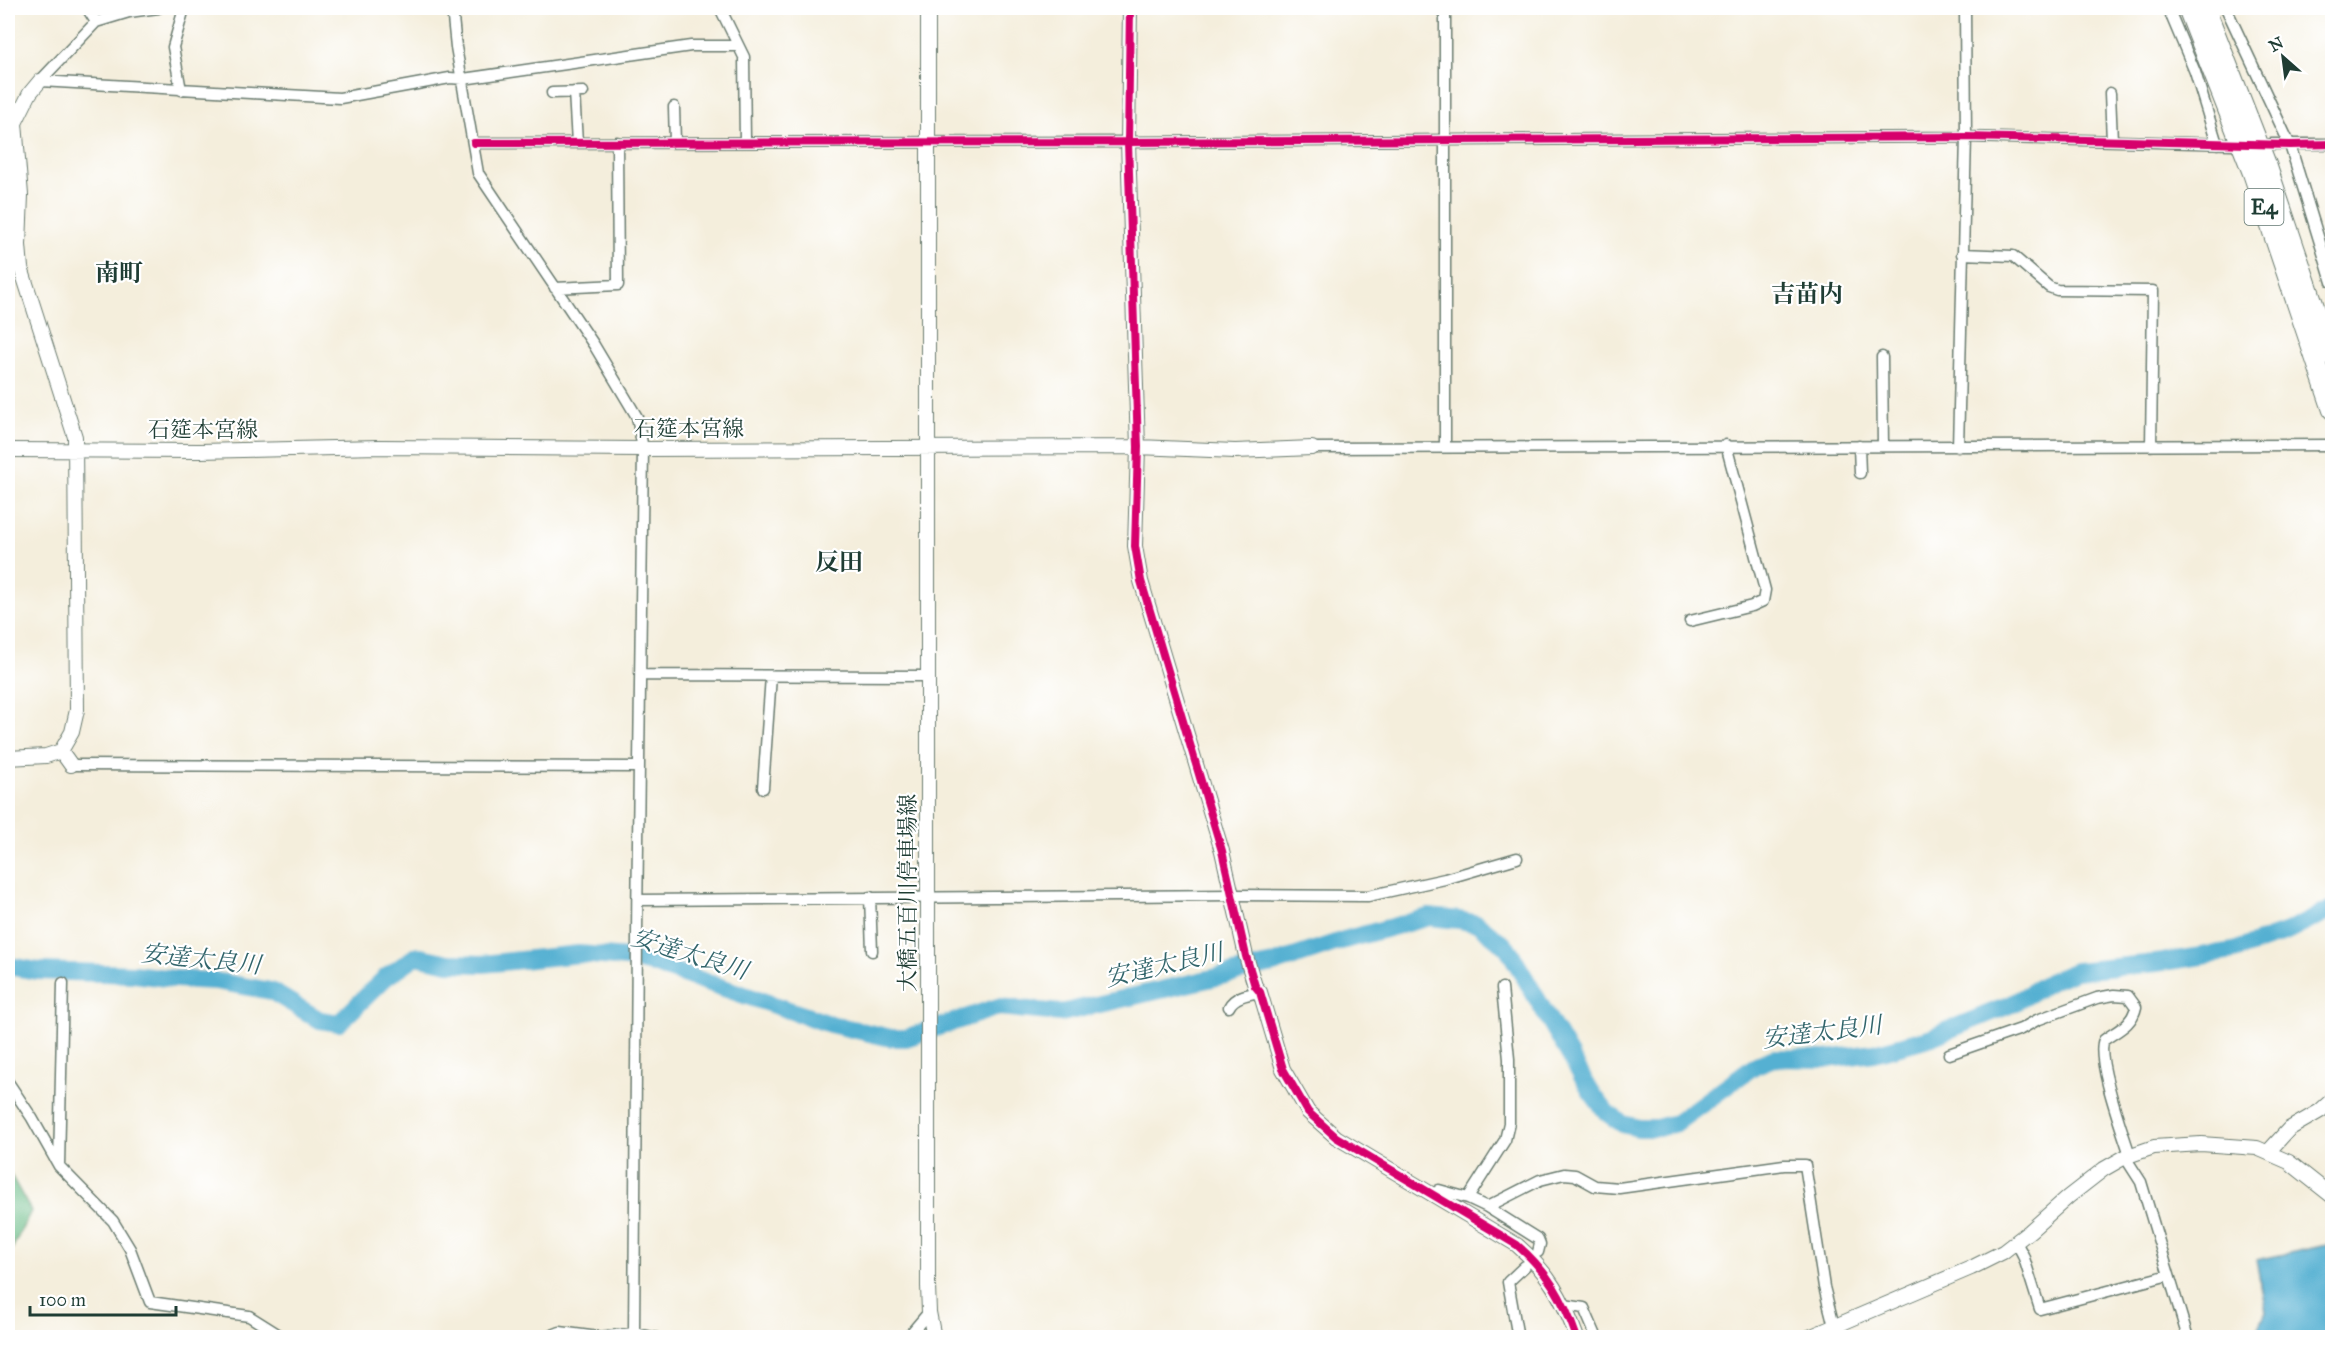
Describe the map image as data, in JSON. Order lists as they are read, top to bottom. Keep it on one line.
{"streets":{"highway":["E4"],"main road":["石筵本宮線","大橋五百川停車場線"]},"crossings":[["石筵本宮線","大橋五百川停車場線"]],"districts":["南町","吉苗内","反田"],"water":["安達太良川"],"scale_bar":"100 m","north":"top left"}
